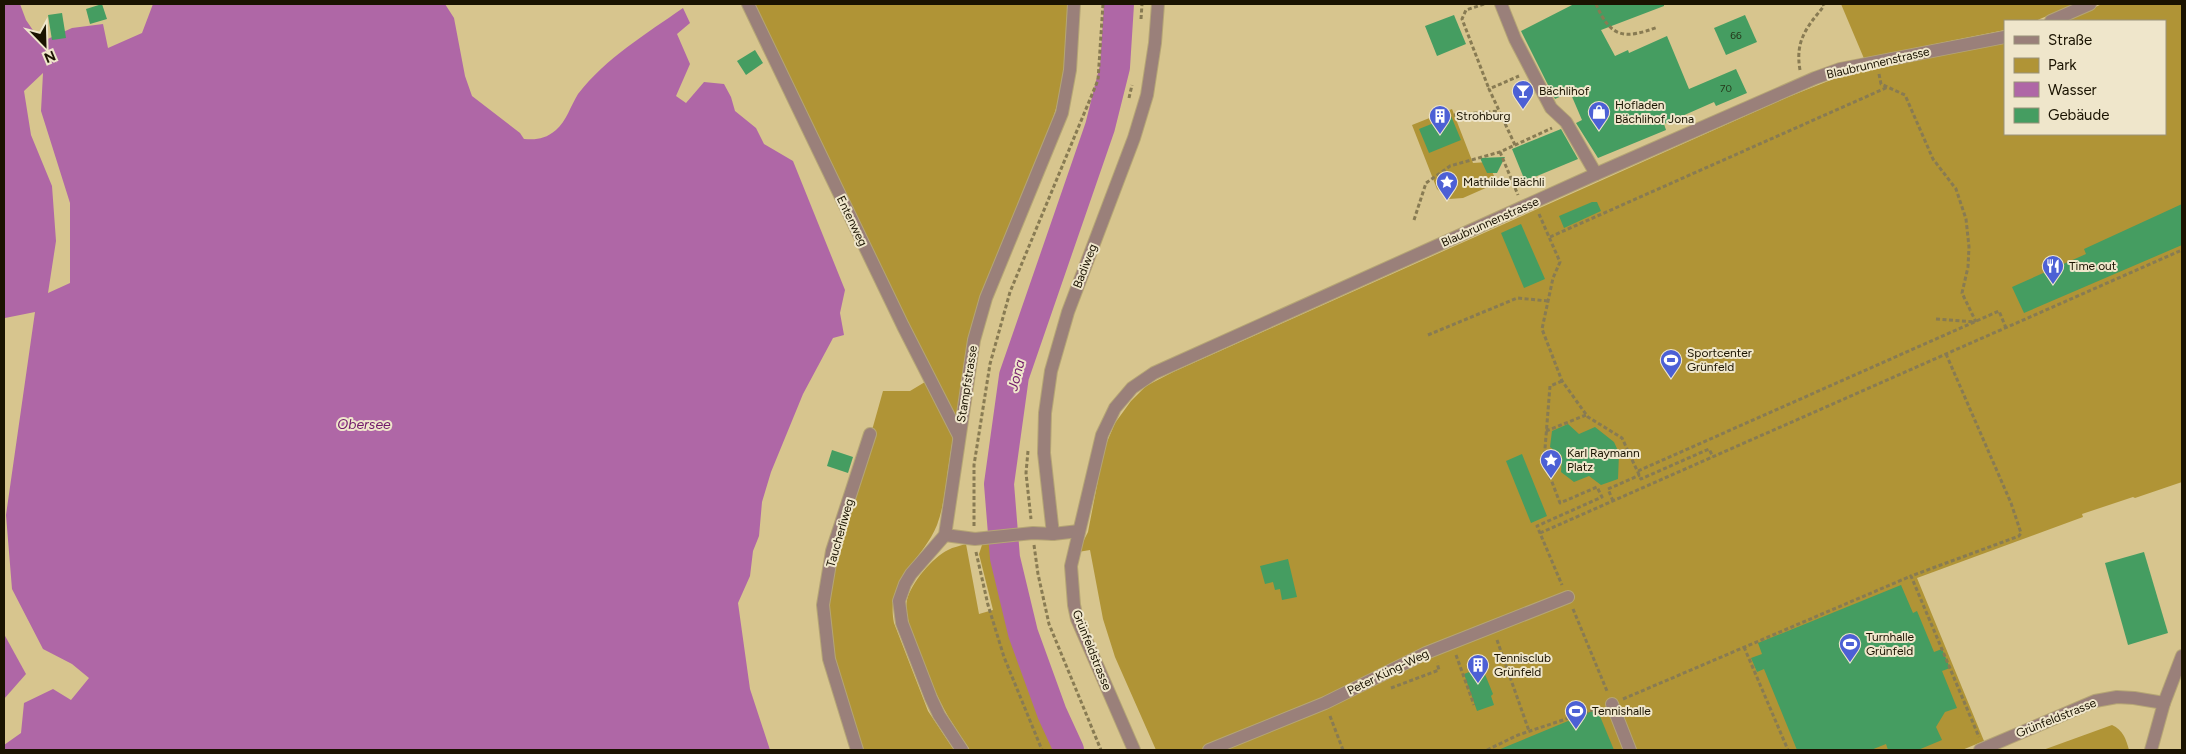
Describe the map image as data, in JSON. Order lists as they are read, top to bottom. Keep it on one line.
{"streets":{"street":["Blaubrunnenstrasse","Entenweg","Badiweg","Stampfstrasse","Taucherliweg","Grünfeldstrasse","Peter Küng-Weg"]},"crossings":[["Blaubrunnenstrasse","Grünfeldstrasse"],["Entenweg","Stampfstrasse"]],"water":["Jona","Obersee"],"places":{"bar":["Bächlihof"],"shop":["Hofladen Bächlihof Jona"],"building":["Strohburg","Tennisclub Grünfeld"],"place":["Mathilde Bächli","Karl Raymann Platz"],"restaurant":["Time out"],"sports":["Sportcenter Grünfeld","Turnhalle Grünfeld","Tennishalle"]},"house_numbers":["66","70"],"legend":["Straße","Park","Wasser","Gebäude"],"north":"bottom right"}
